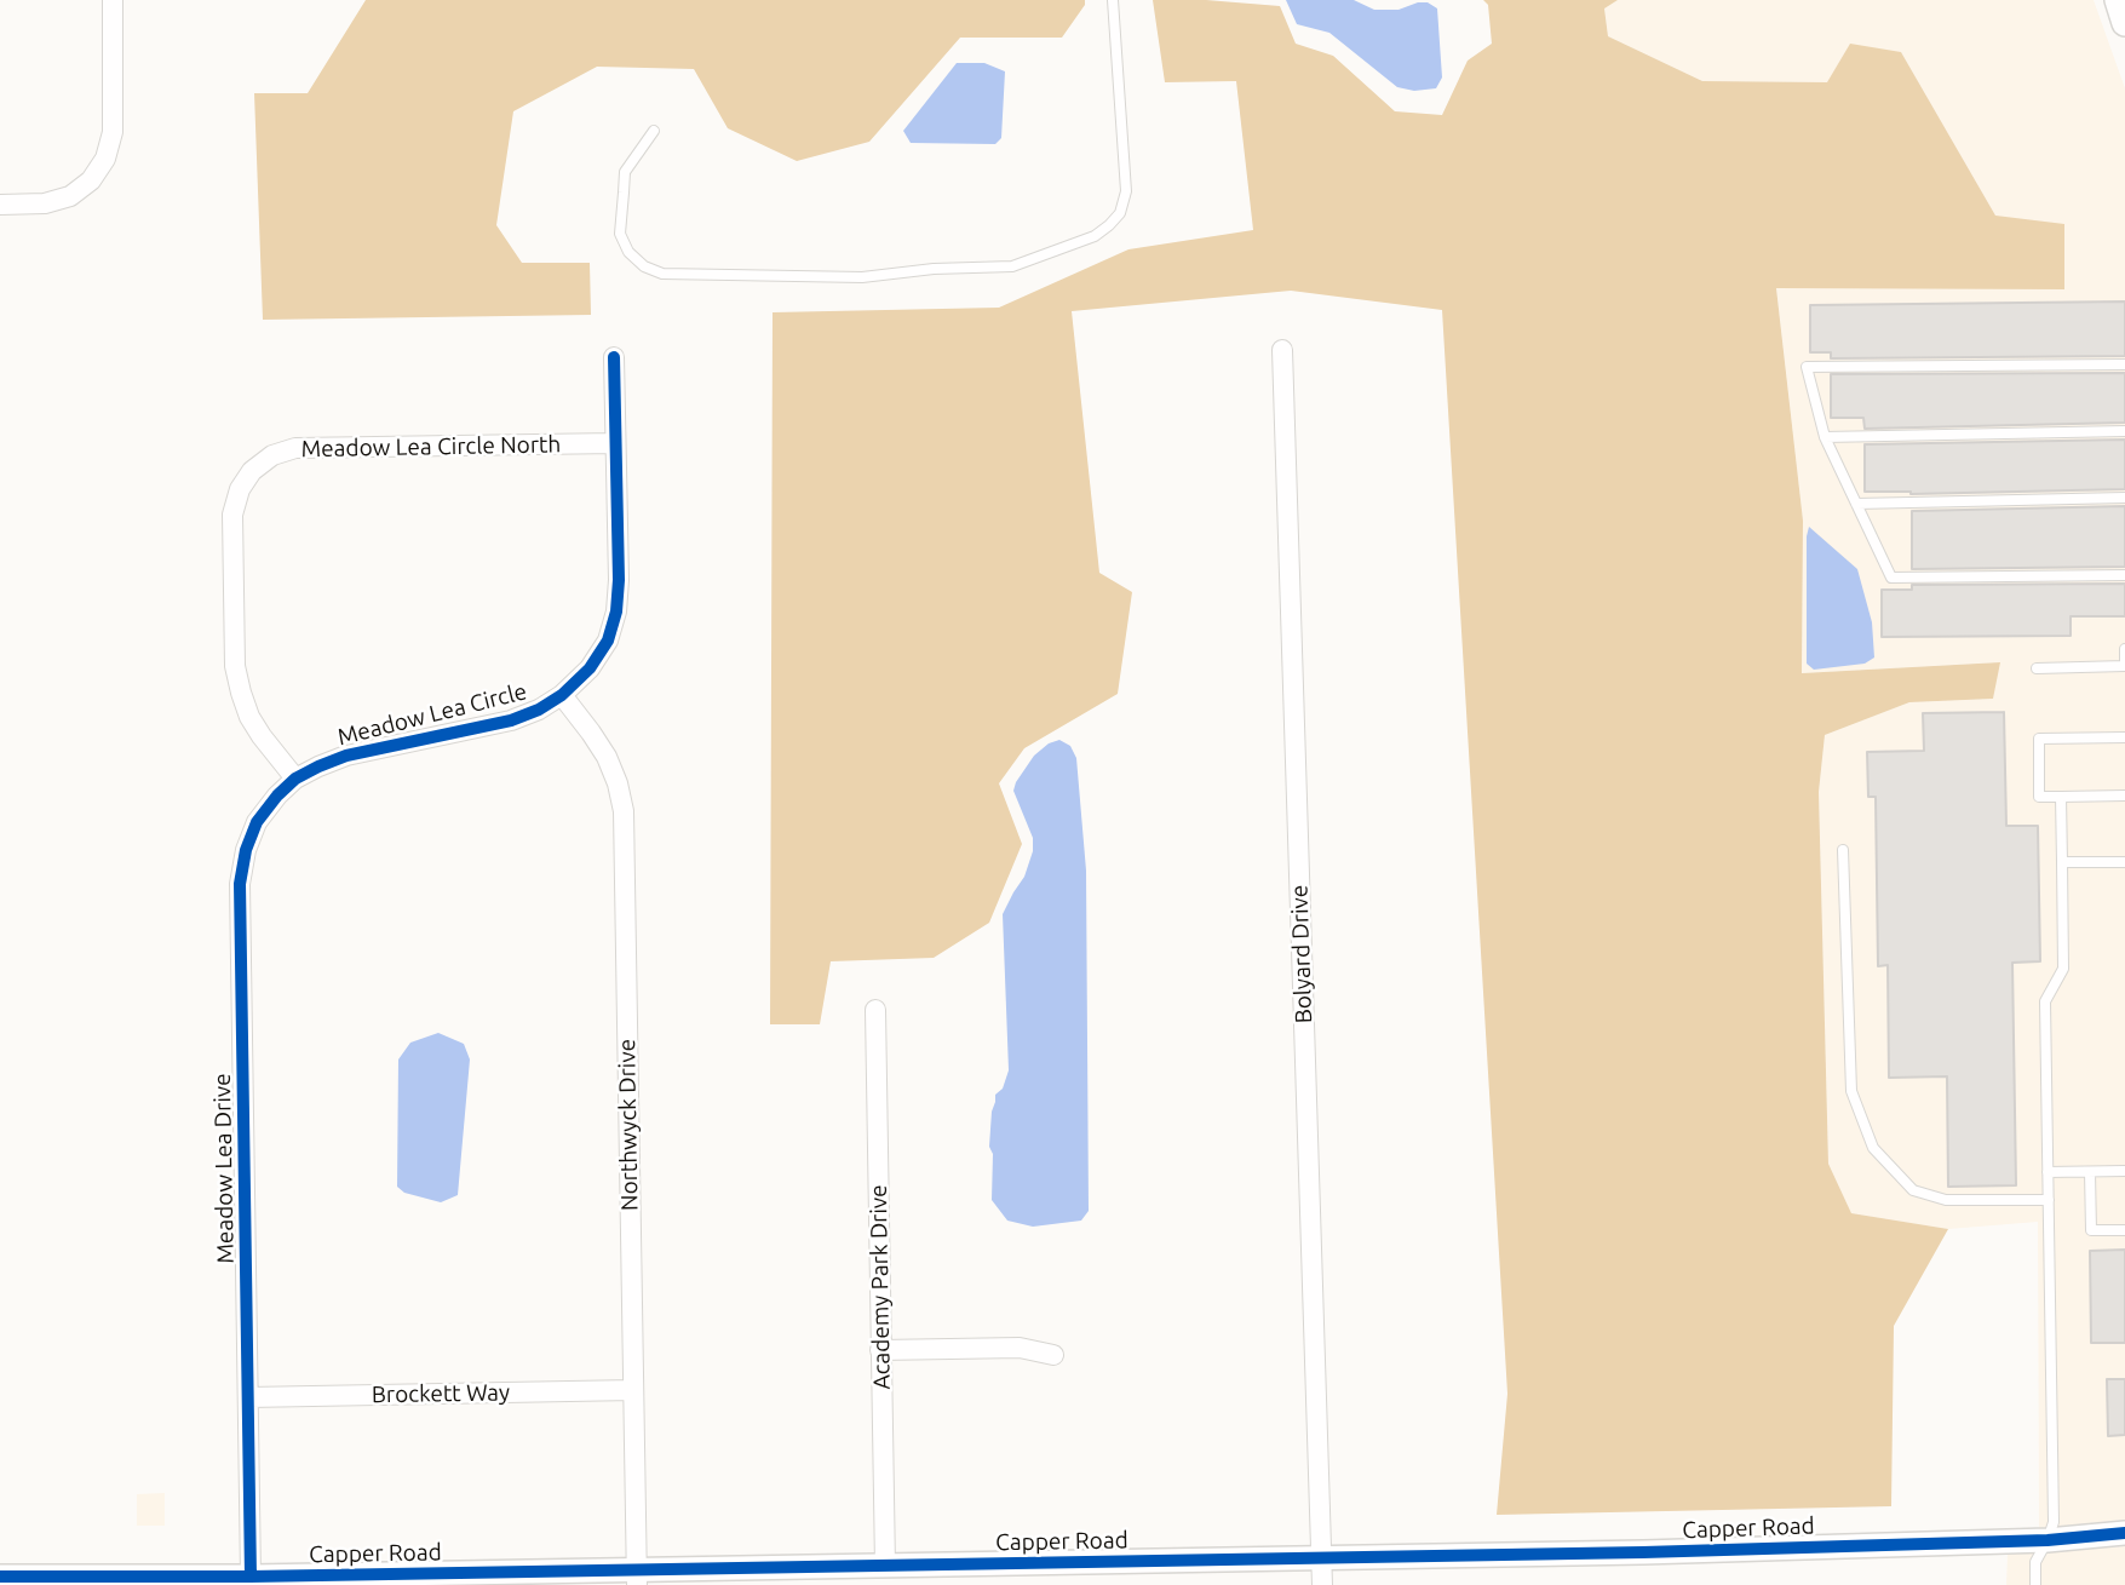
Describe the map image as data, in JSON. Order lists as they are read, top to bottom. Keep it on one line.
{"streets":{"street":["Meadow Lea Circle North","Meadow Lea Circle","Bolyard Drive","Northwyck Drive","Meadow Lea Drive","Academy Park Drive","Brockett Way","Capper Road"]},"crossings":[["Meadow Lea Circle North","Meadow Lea Circle"],["Meadow Lea Circle North","Meadow Lea Drive"],["Meadow Lea Circle","Northwyck Drive"],["Meadow Lea Circle","Meadow Lea Drive"],["Bolyard Drive","Capper Road"],["Northwyck Drive","Brockett Way"],["Northwyck Drive","Capper Road"],["Meadow Lea Drive","Brockett Way"],["Meadow Lea Drive","Capper Road"],["Academy Park Drive","Capper Road"]]}
